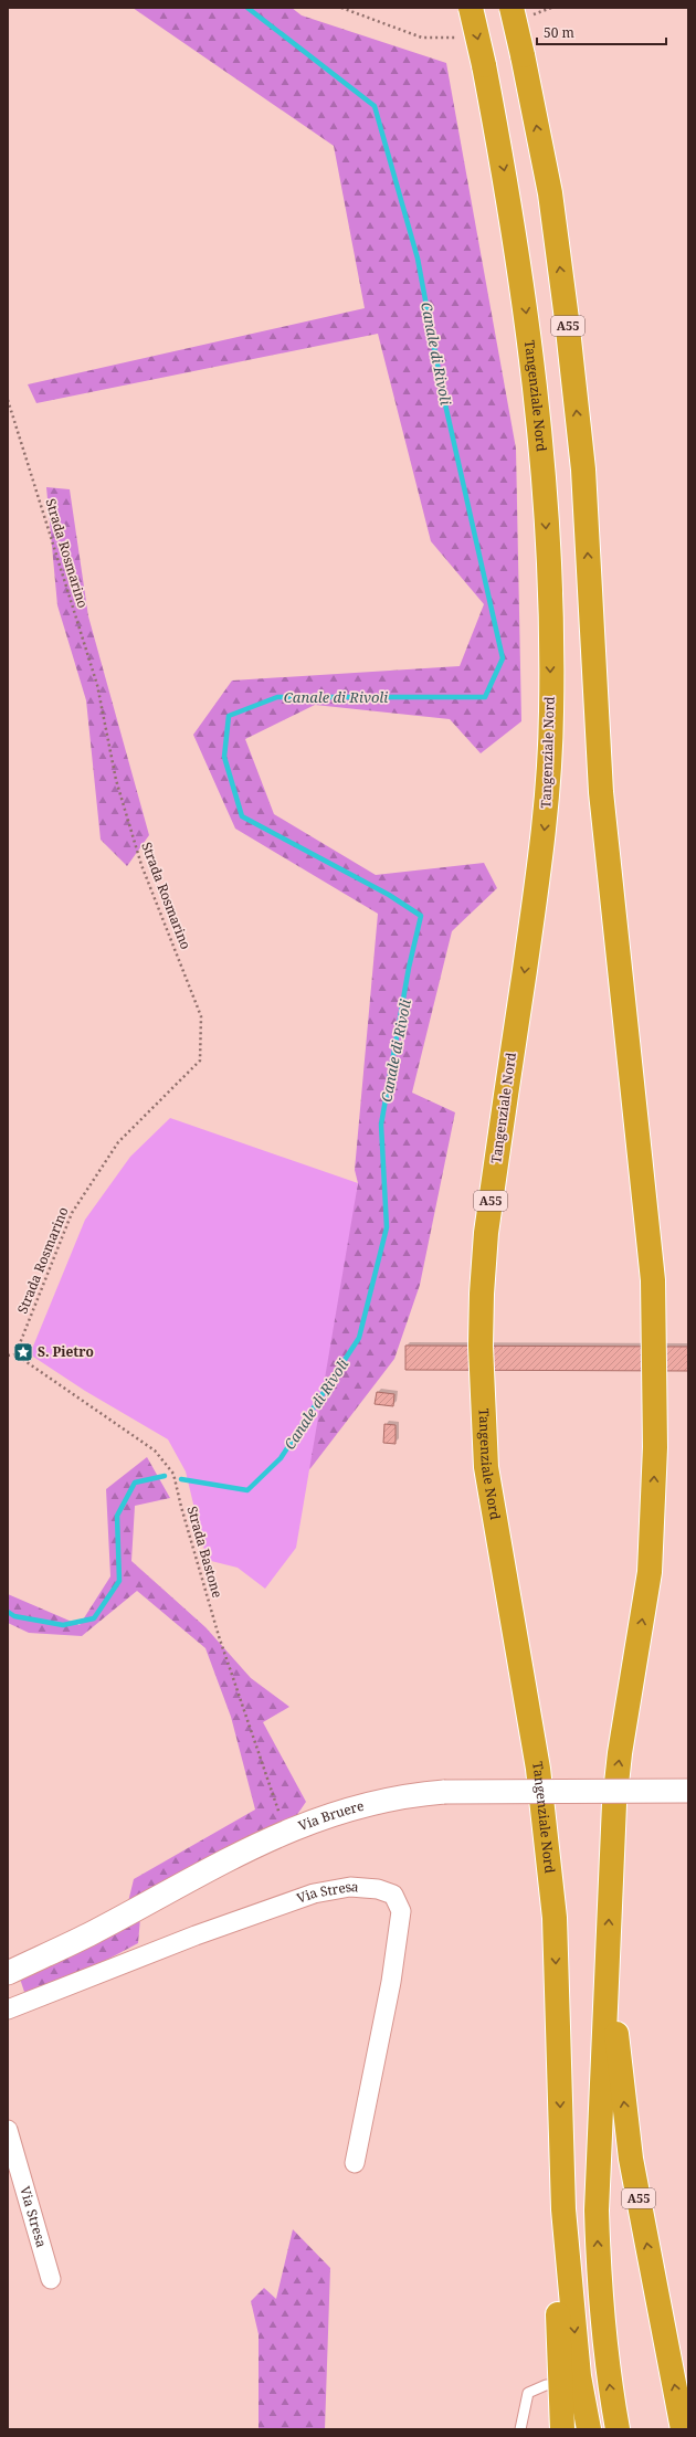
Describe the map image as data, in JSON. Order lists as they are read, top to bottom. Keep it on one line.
{"streets":{"highway":["A55","Tangenziale Nord"],"street":["Via Bruere","Via Stresa"],"path":["Strada Rosmarino","Strada Bastone"]},"crossings":[["A55","Tangenziale Nord"],["Strada Rosmarino","Strada Bastone"],["Strada Bastone","Via Bruere"]],"water":["Canale di Rivoli"],"places":{"place":["S. Pietro"]},"scale_bar":"50 m"}
